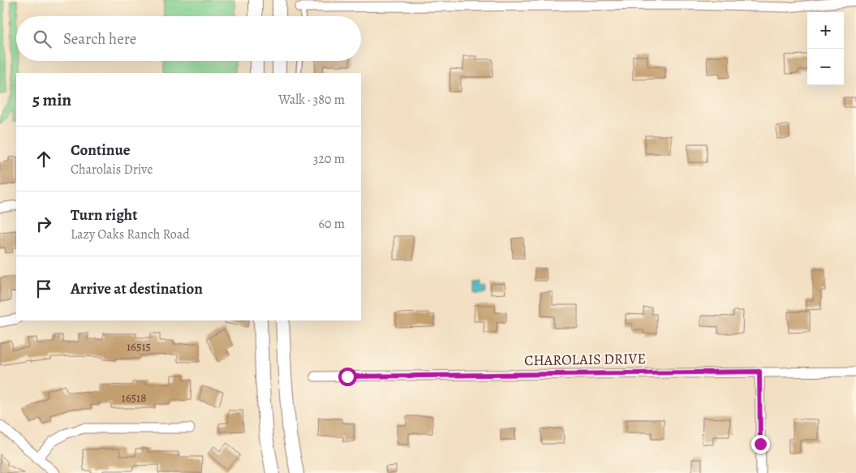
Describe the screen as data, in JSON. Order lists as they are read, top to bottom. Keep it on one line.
{"streets":{"street":["CHAROLAIS DRIVE"]},"house_numbers":["16515","16518"],"page":{"map_buttons":["+","−"],"search":"Search here","heading":["5 min","Walk · 380 m"],"list":[["Continue","Charolais Drive","320 m"],["Turn right","Lazy Oaks Ranch Road","60 m"],"Arrive at destination"]}}
